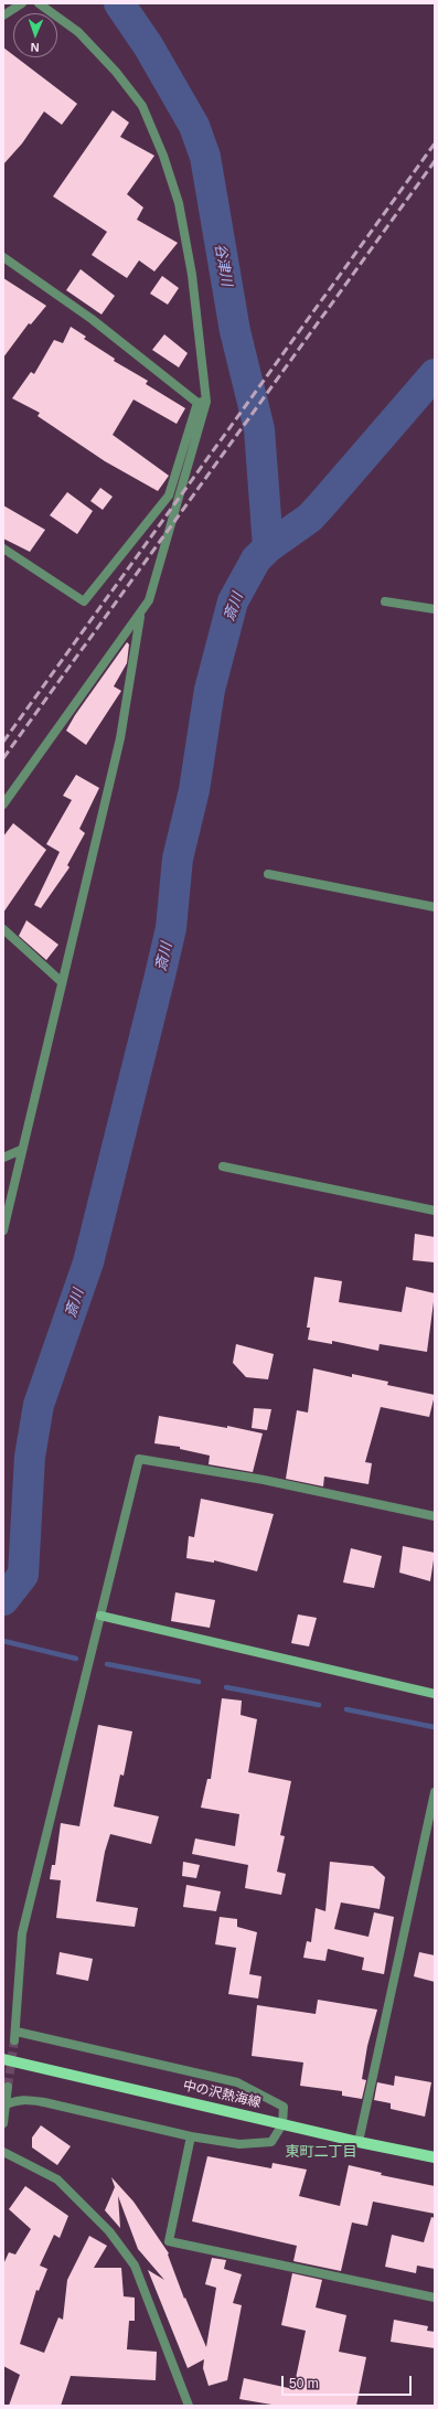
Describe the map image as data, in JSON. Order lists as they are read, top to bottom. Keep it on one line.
{"streets":{"main road":["中の沢熱海線"]},"districts":["東町二丁目"],"water":["谷津川","斎川"],"scale_bar":"50 m","north":"bottom"}
